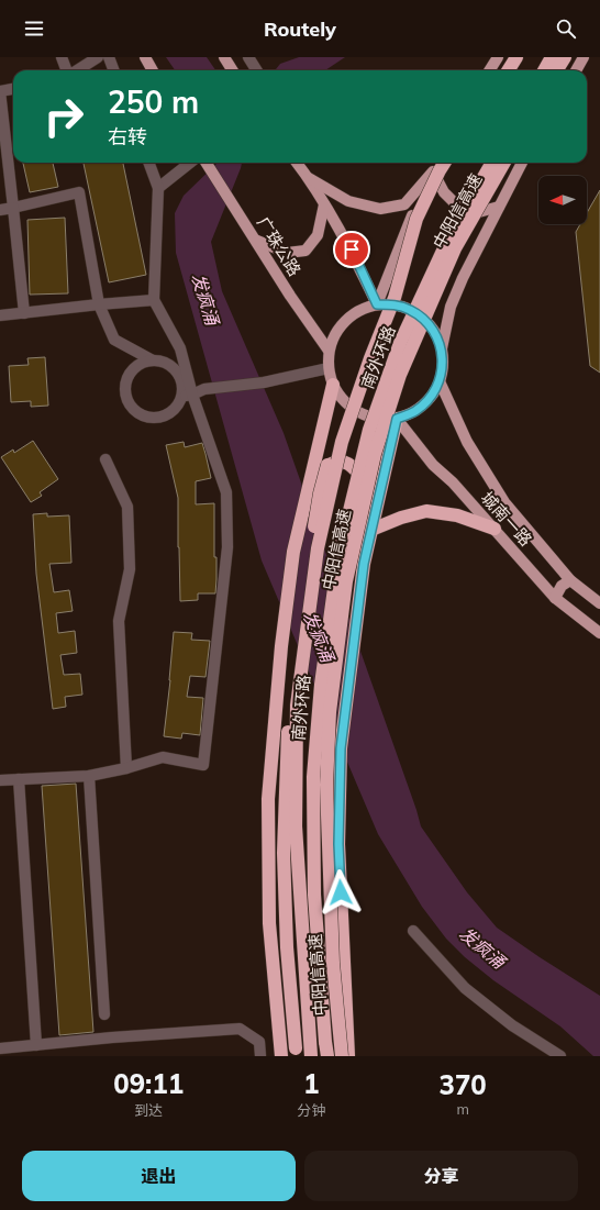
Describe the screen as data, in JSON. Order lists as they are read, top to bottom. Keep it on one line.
{"streets":{"highway":["中阳信高速","南外环路"],"main road":["广珠公路","城南一路"]},"crossings":[["广珠公路","城南一路"]],"water":["发疯涌"],"north":"left","page":{"header":"Routely","turn":["250 m","右转"],"eta":["09:11","到达","1","分钟","370","m"],"buttons":["退出","分享"]}}
